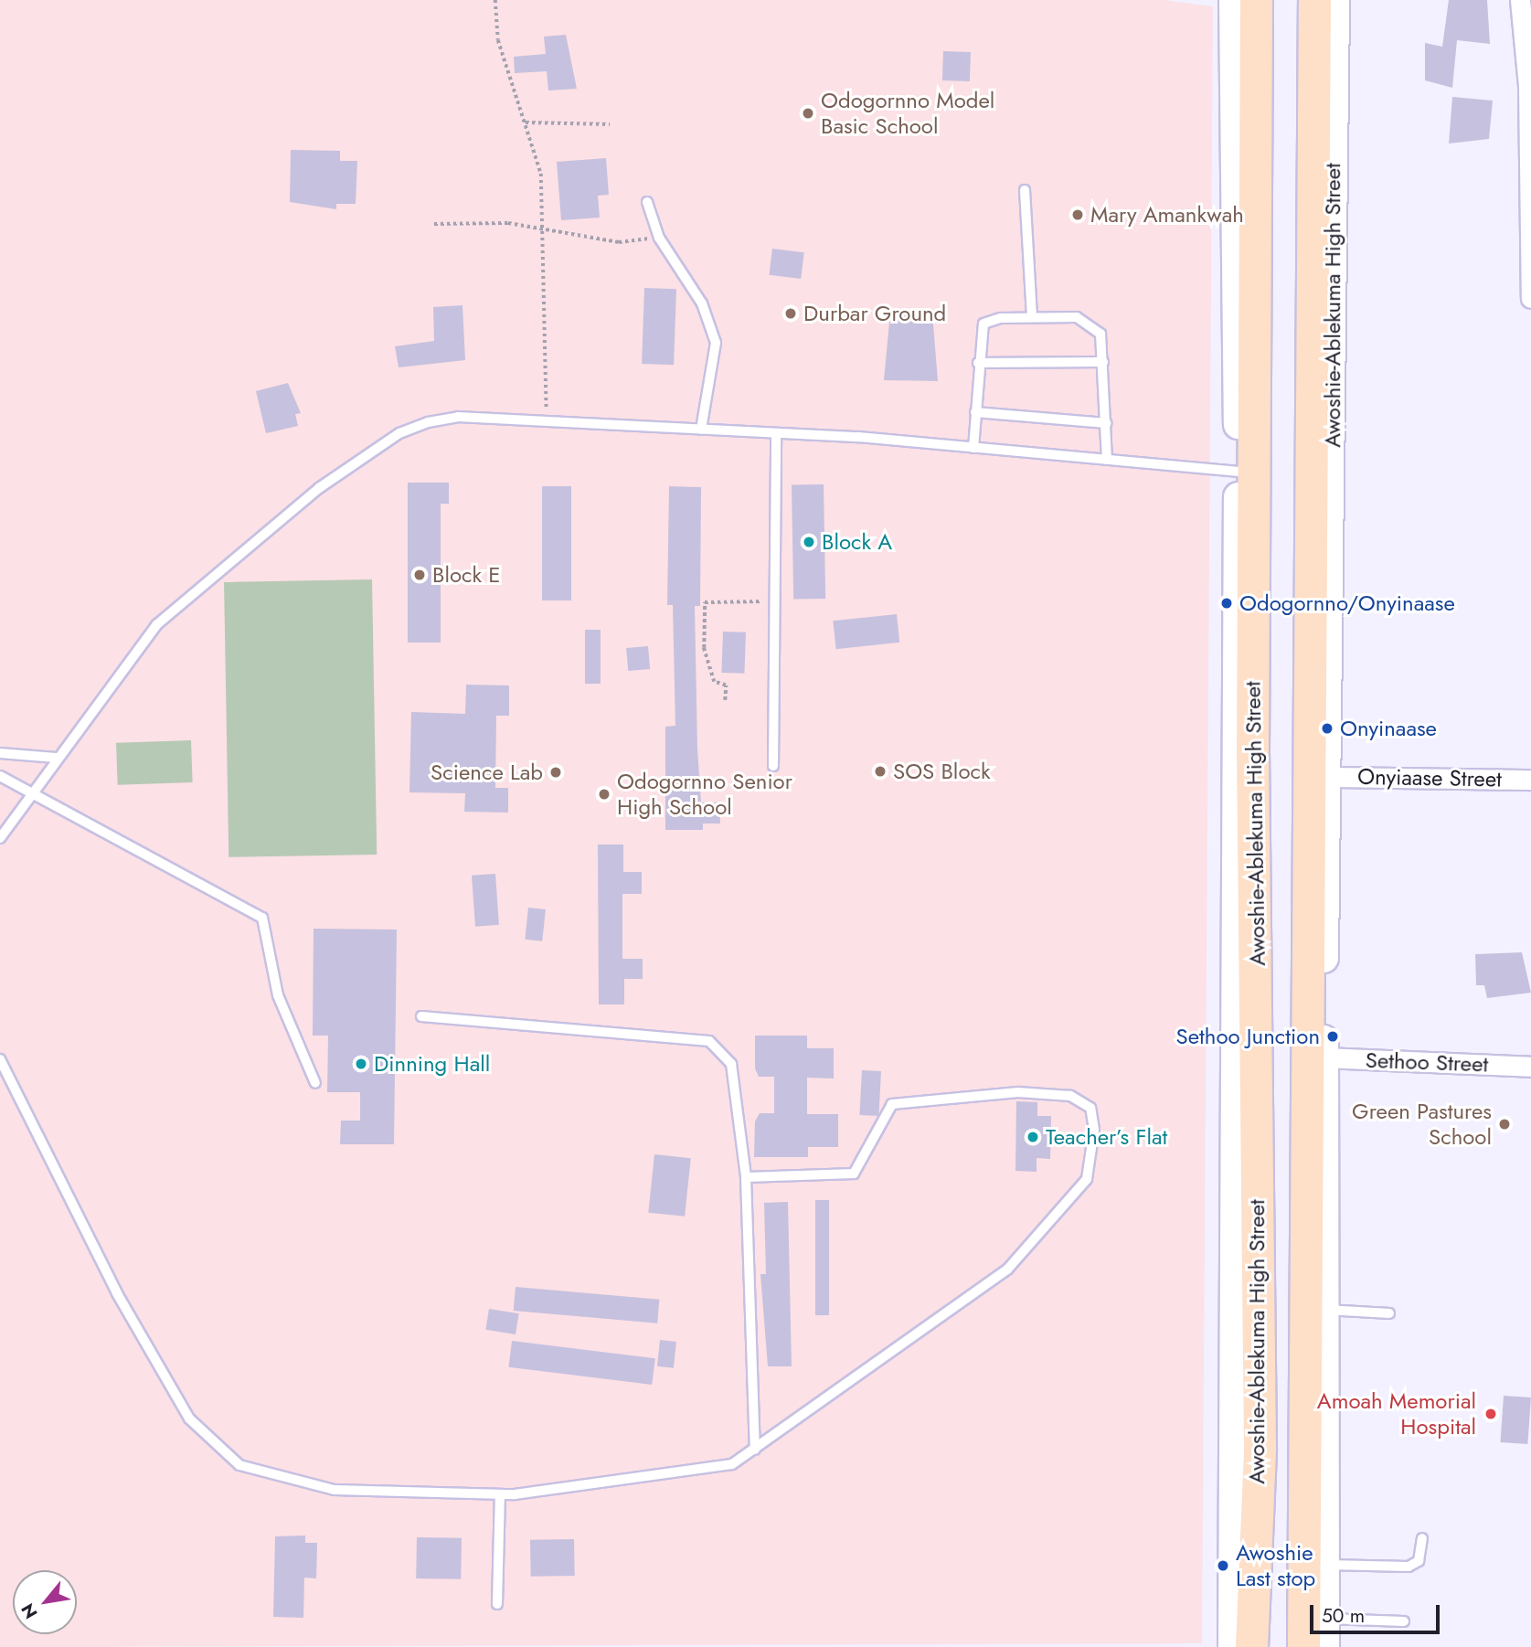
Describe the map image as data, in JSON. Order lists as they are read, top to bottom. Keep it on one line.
{"streets":{"main road":["Awoshie-Ablekuma High Street"],"street":["Onyiaase Street","Sethoo Street"]},"crossings":[["Awoshie-Ablekuma High Street","Onyiaase Street"],["Awoshie-Ablekuma High Street","Sethoo Street"]],"places":["Odogornno Model Basic School","Mary Amankwah","Durbar Ground","Block A","Block E","Odogornno/Onyinaase","Onyinaase","SOS Block","Science Lab","Odogornno Senior High School","Sethoo Junction","Dinning Hall","Green Pastures School","Teacher’s Flat","Amoah Memorial Hospital","Awoshie Last stop"],"scale_bar":"50 m","north":"bottom left"}
